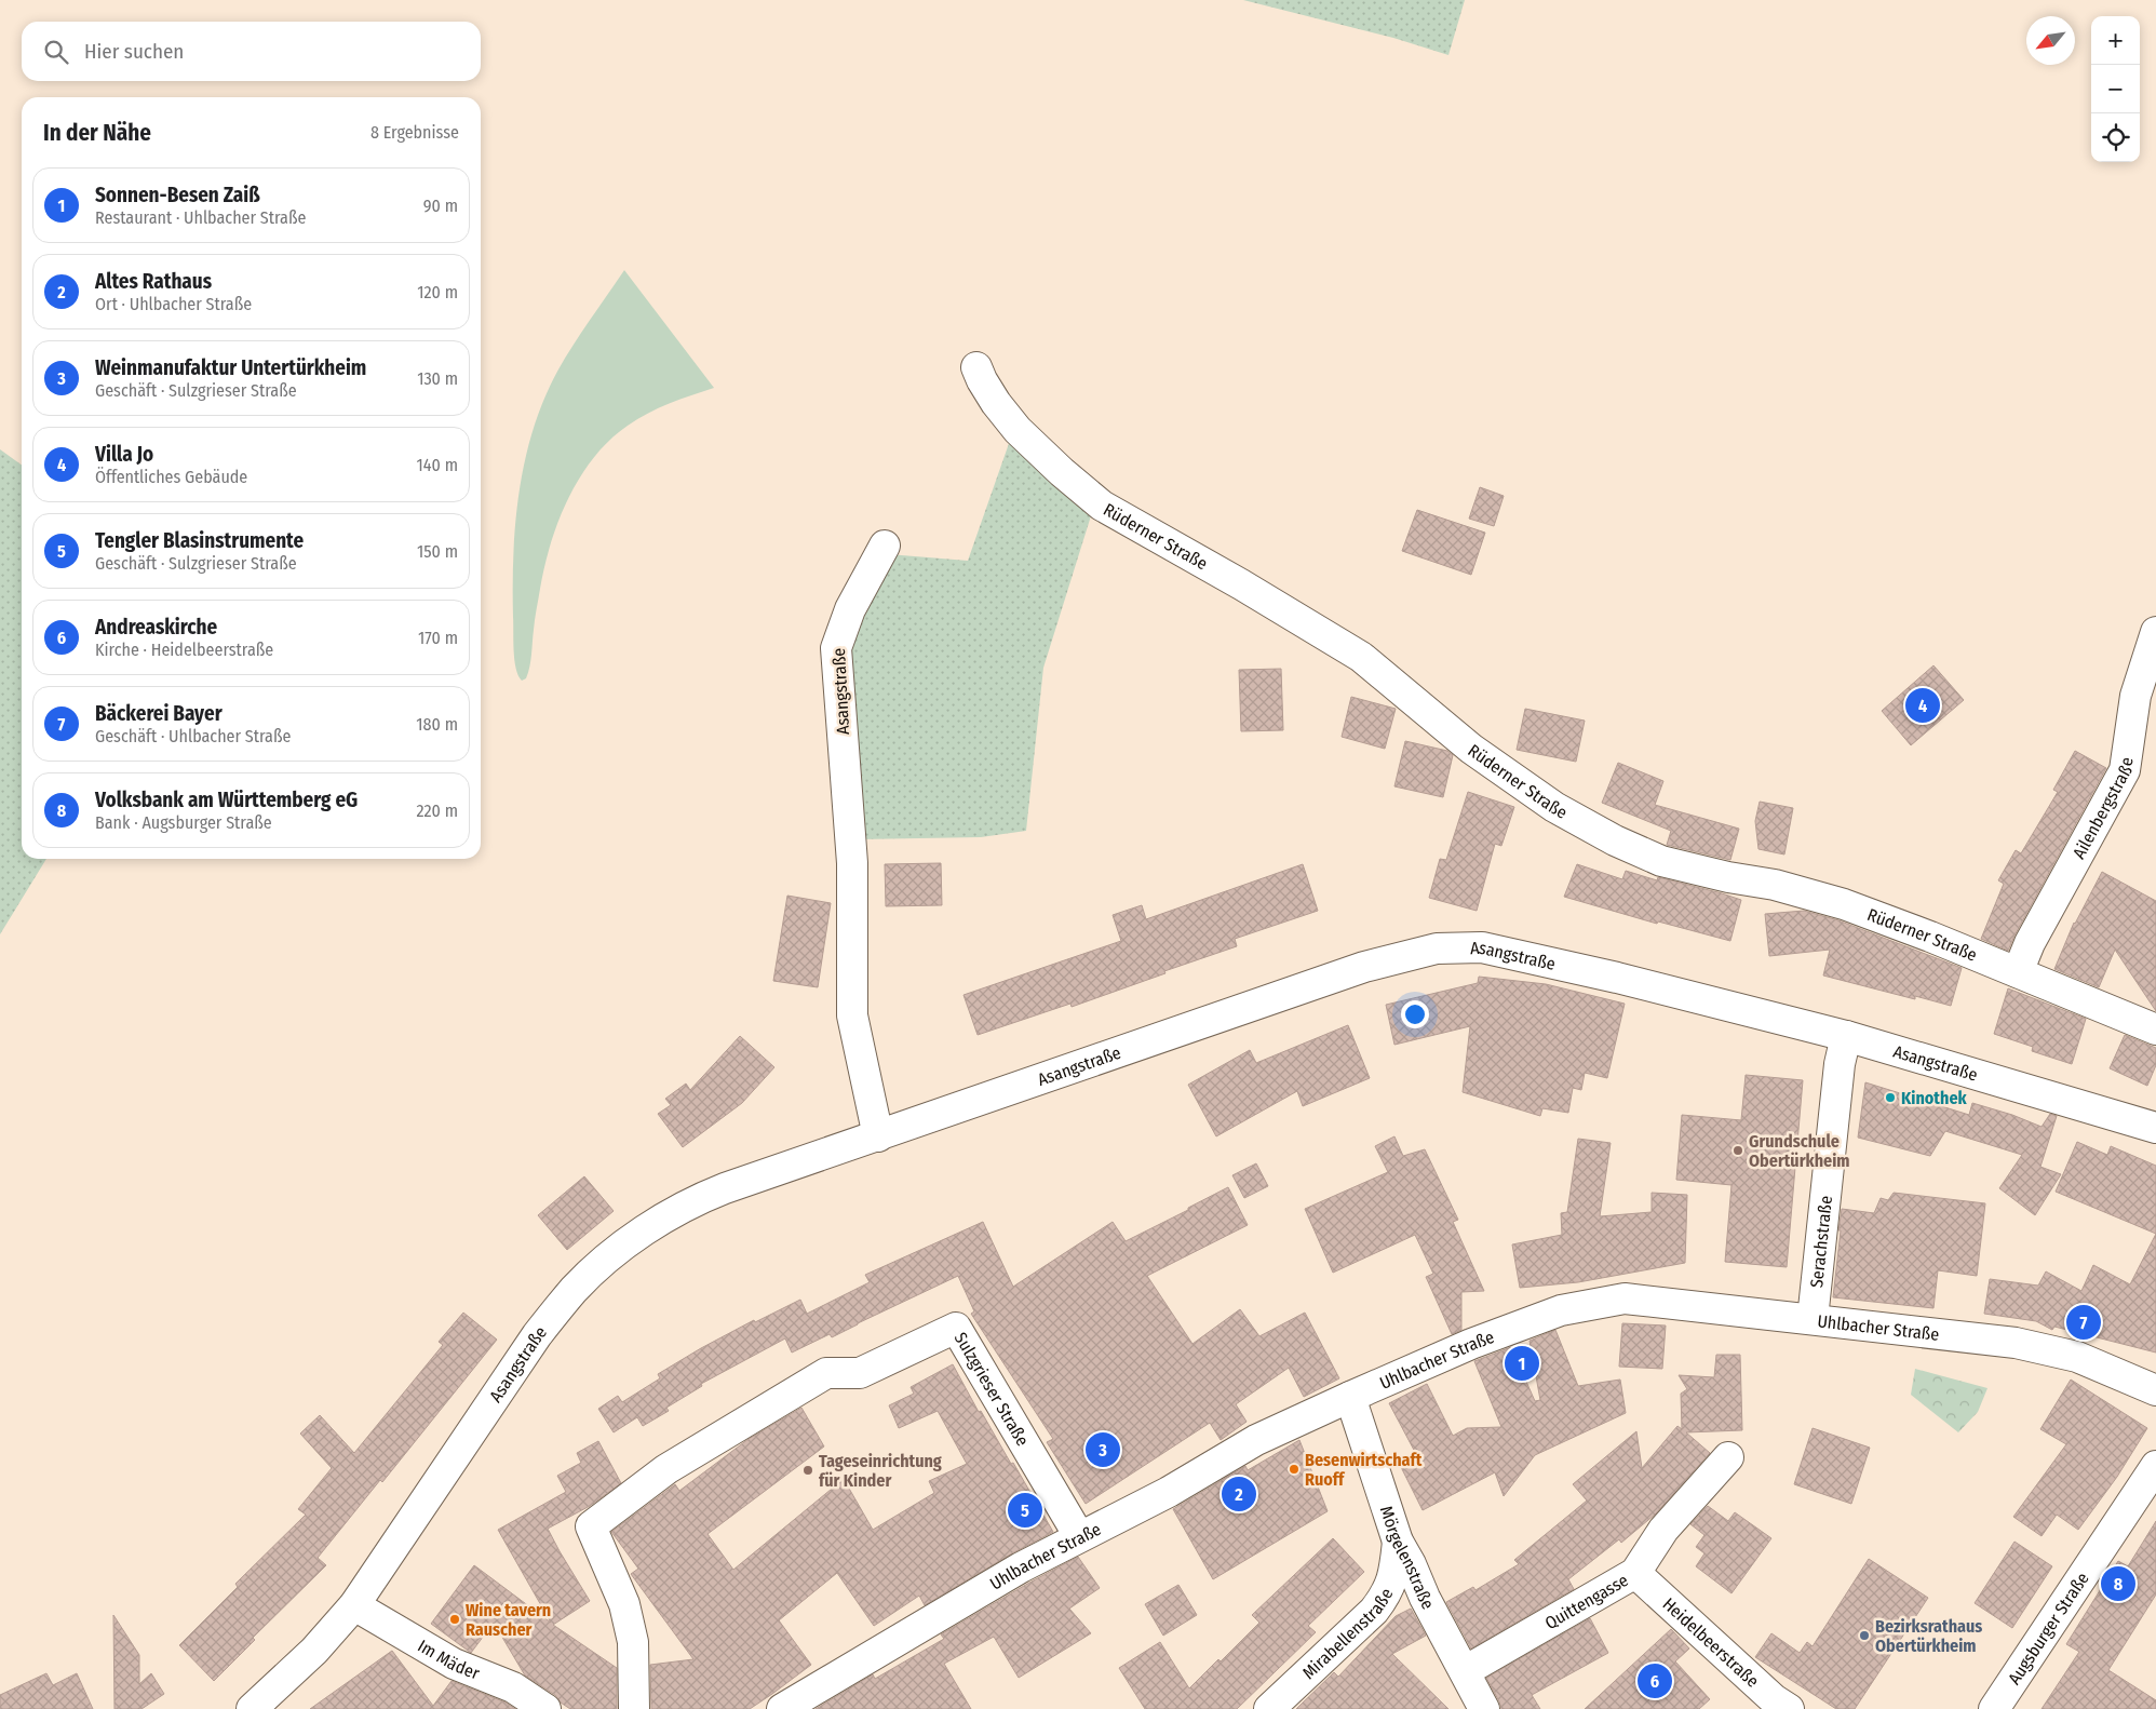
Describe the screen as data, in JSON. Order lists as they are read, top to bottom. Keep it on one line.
{"streets":{"street":["Rüderner Straße","Asangstraße","Ailenbergstraße","Serachstraße","Uhlbacher Straße","Sulzgrieser Straße","Mörgelenstraße","Quittengasse","Augsburger Straße","Mirabellenstraße","Heidelbeerstraße","Im Mäder"]},"crossings":[["Rüderner Straße","Ailenbergstraße"],["Asangstraße","Serachstraße"],["Asangstraße","Im Mäder"],["Serachstraße","Uhlbacher Straße"],["Uhlbacher Straße","Sulzgrieser Straße"],["Uhlbacher Straße","Mörgelenstraße"],["Mörgelenstraße","Quittengasse"],["Mörgelenstraße","Mirabellenstraße"],["Quittengasse","Heidelbeerstraße"]],"places":["Kinothek","Grundschule Obertürkheim","Besenwirtschaft Ruoff","Tageseinrichtung für Kinder","Wine tavern Rauscher","Bezirksrathaus Obertürkheim"],"north":"bottom left","page":{"map_buttons":["+","−"],"search":"Hier suchen","heading":["In der Nähe","8 Ergebnisse"],"list":[{"mark":"1","name":"Sonnen-Besen Zaiß","note":"Restaurant · Uhlbacher Straße","value":"90 m"},{"mark":"2","name":"Altes Rathaus","note":"Ort · Uhlbacher Straße","value":"120 m"},{"mark":"3","name":"Weinmanufaktur Untertürkheim","note":"Geschäft · Sulzgrieser Straße","value":"130 m"},{"mark":"4","name":"Villa Jo","note":"Öffentliches Gebäude","value":"140 m"},{"mark":"5","name":"Tengler Blasinstrumente","note":"Geschäft · Sulzgrieser Straße","value":"150 m"},{"mark":"6","name":"Andreaskirche","note":"Kirche · Heidelbeerstraße","value":"170 m"},{"mark":"7","name":"Bäckerei Bayer","note":"Geschäft · Uhlbacher Straße","value":"180 m"},{"mark":"8","name":"Volksbank am Württemberg eG","note":"Bank · Augsburger Straße","value":"220 m"}],"pins":["4","7","1","3","2","5","8","6"]}}
